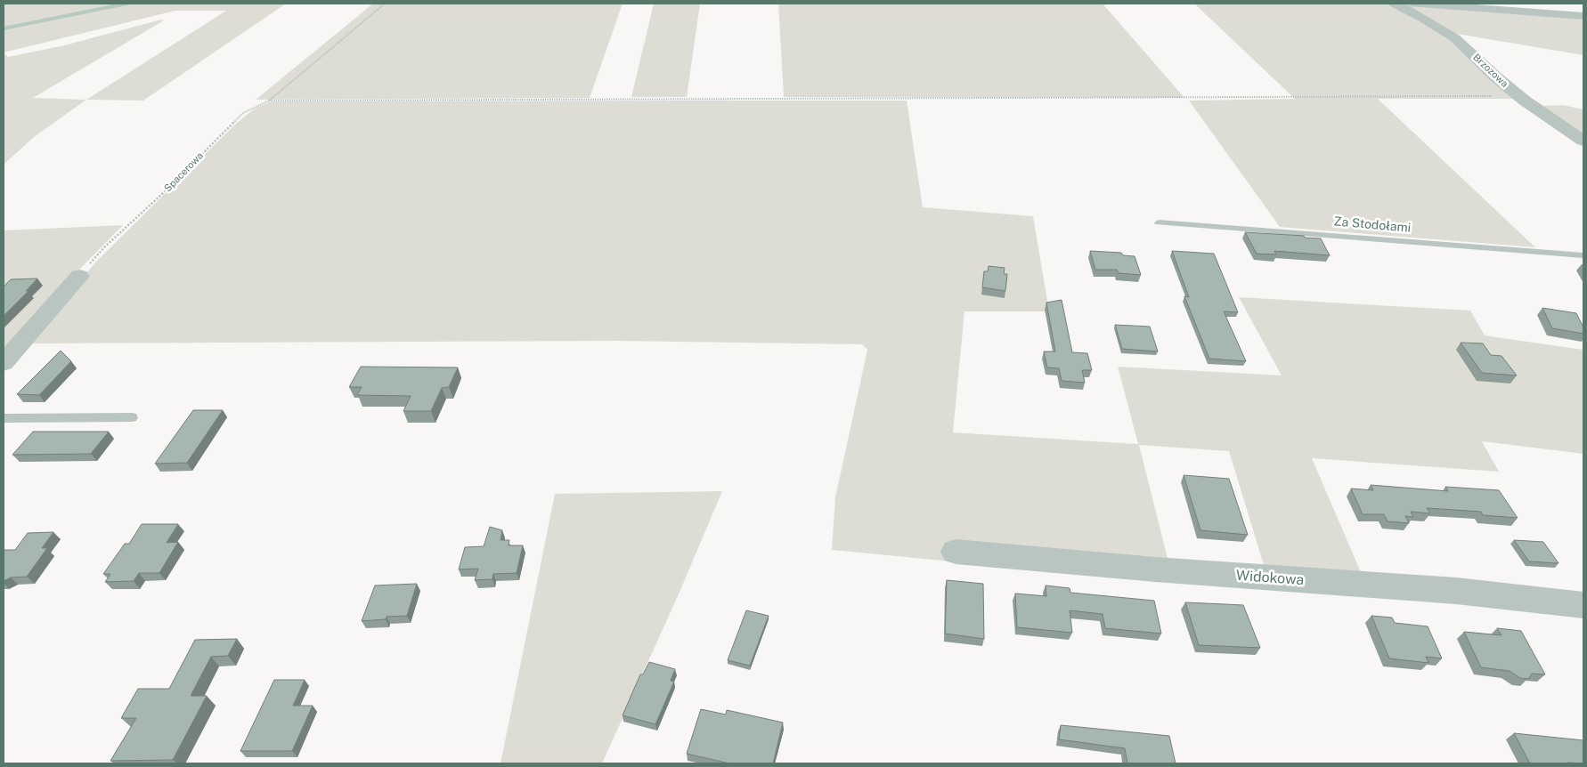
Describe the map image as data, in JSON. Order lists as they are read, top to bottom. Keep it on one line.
{"streets":{"street":["Brzozowa","Widokowa"],"lane":["Za Stodołami"],"path":["Spacerowa"]}}
